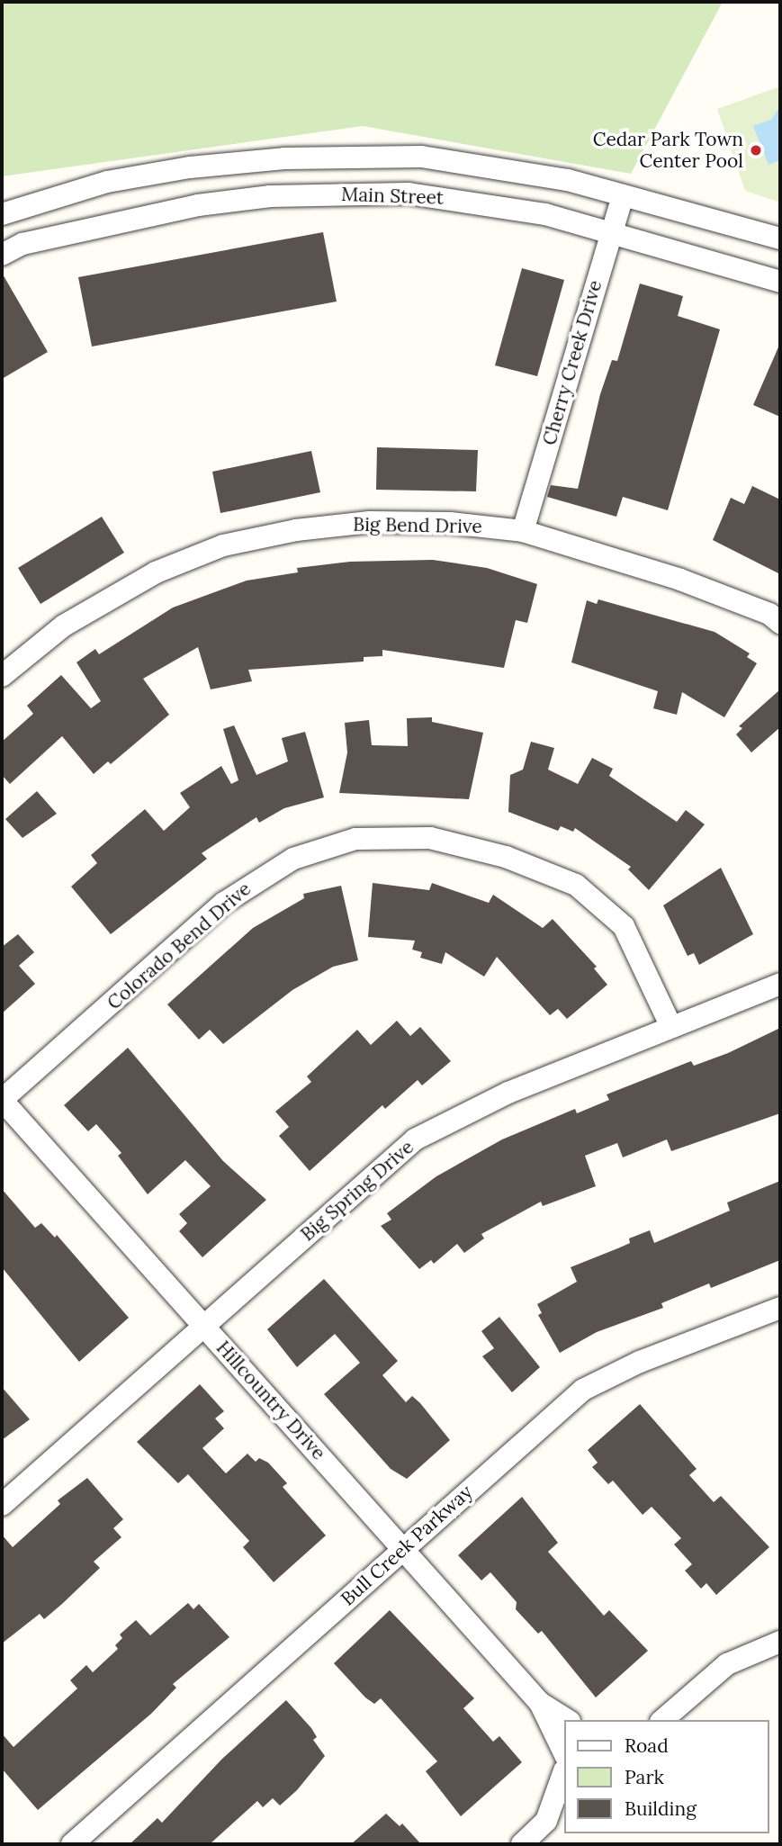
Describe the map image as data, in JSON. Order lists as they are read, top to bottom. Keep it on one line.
{"streets":{"street":["Main Street","Cherry Creek Drive","Big Bend Drive","Colorado Bend Drive","Big Spring Drive","Hillcountry Drive","Bull Creek Parkway"]},"crossings":[["Main Street","Cherry Creek Drive"],["Cherry Creek Drive","Big Bend Drive"],["Colorado Bend Drive","Big Spring Drive"],["Colorado Bend Drive","Hillcountry Drive"],["Big Spring Drive","Hillcountry Drive"],["Hillcountry Drive","Bull Creek Parkway"]],"places":["Cedar Park Town Center Pool"],"legend":["Road","Park","Building"]}
